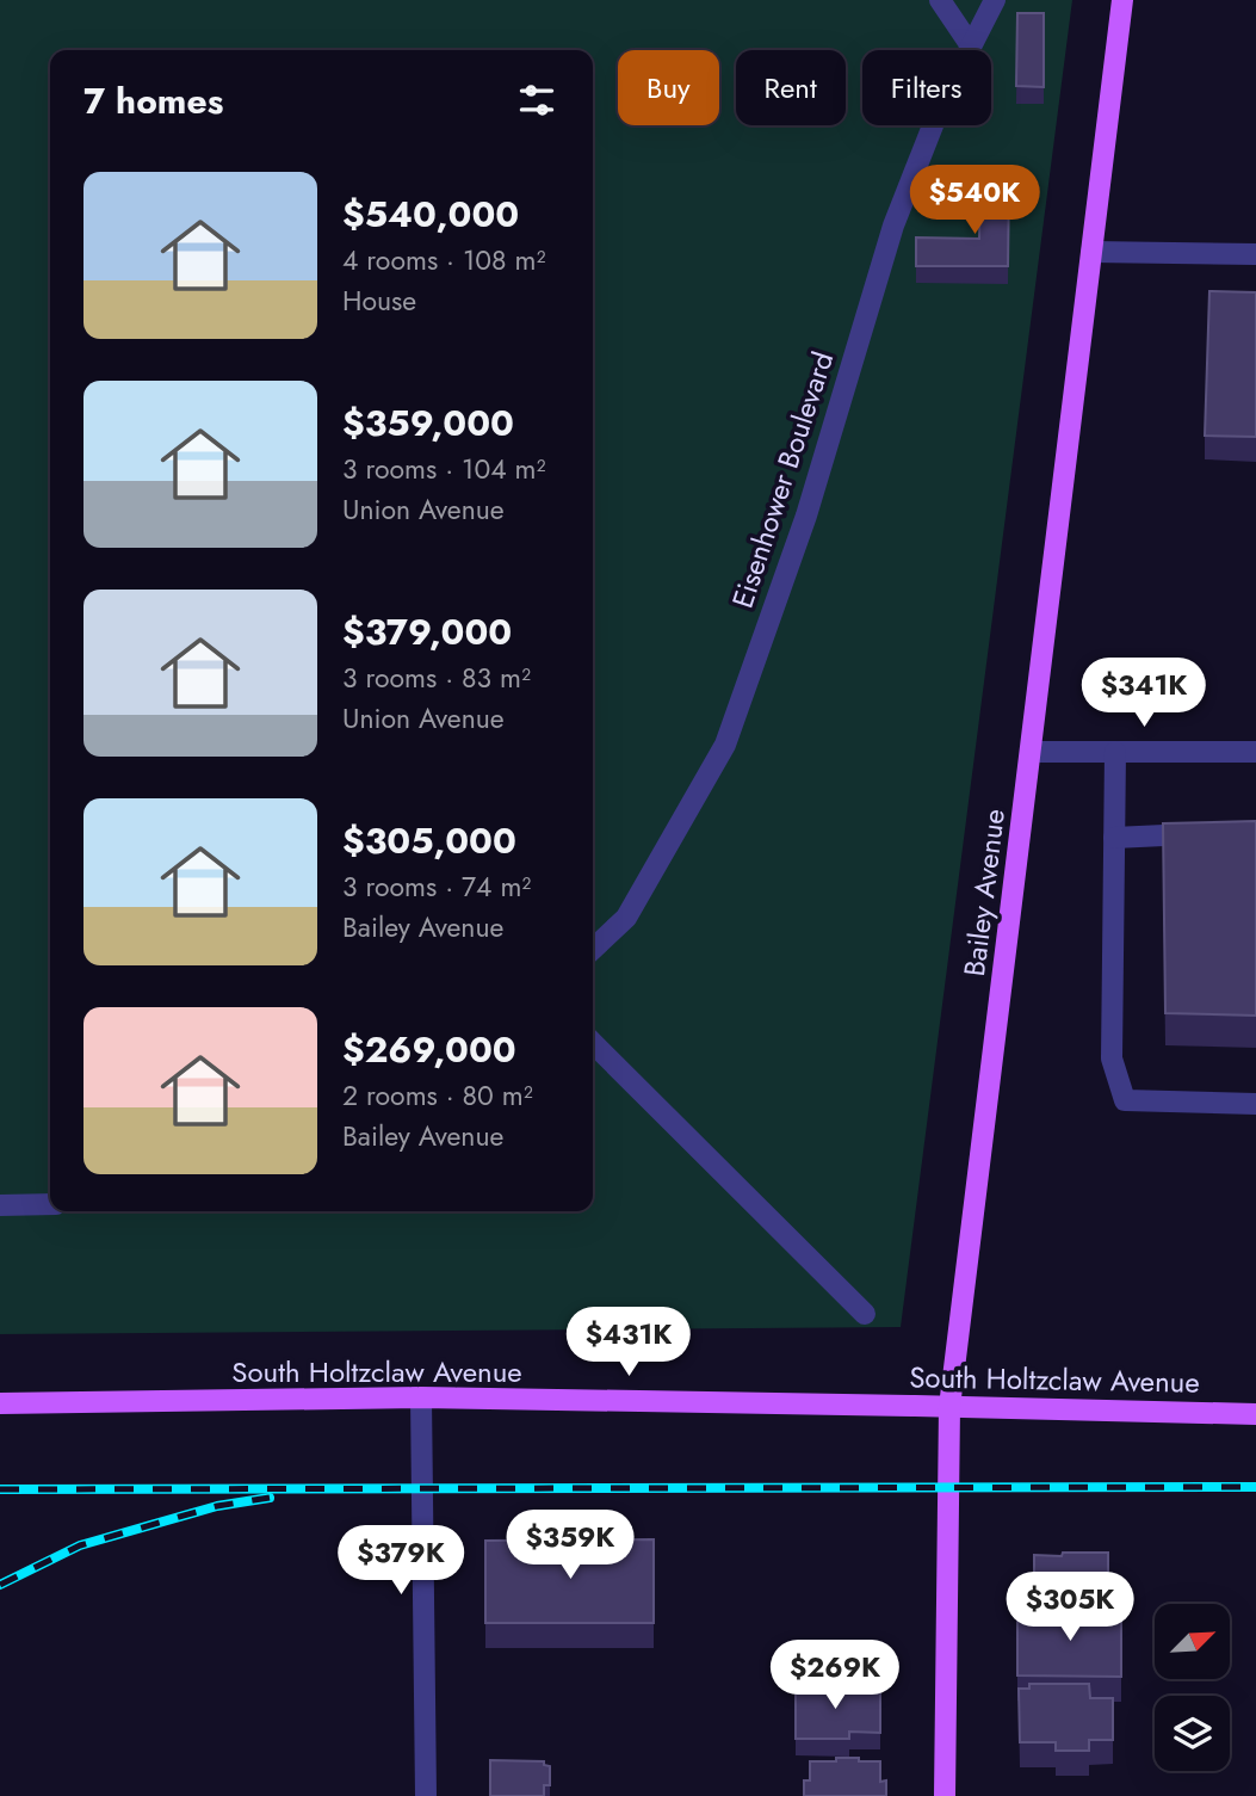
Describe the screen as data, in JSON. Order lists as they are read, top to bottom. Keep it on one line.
{"streets":{"main road":["Bailey Avenue","South Holtzclaw Avenue"],"street":["Eisenhower Boulevard"]},"crossings":[["Bailey Avenue","South Holtzclaw Avenue"]],"north":"top right","page":{"chip":["Buy","Rent","Filters"],"heading":"7 homes","list":[{"name":"$540,000","note":"4 rooms · 108 m² · House"},{"name":"$359,000","note":"3 rooms · 104 m² · Union Avenue"},{"name":"$379,000","note":"3 rooms · 83 m² · Union Avenue"},{"name":"$305,000","note":"3 rooms · 74 m² · Bailey Avenue"},{"name":"$269,000","note":"2 rooms · 80 m² · Bailey Avenue"}],"price":["$540K","$341K","$431K","$359K","$379K","$305K","$269K"]}}
